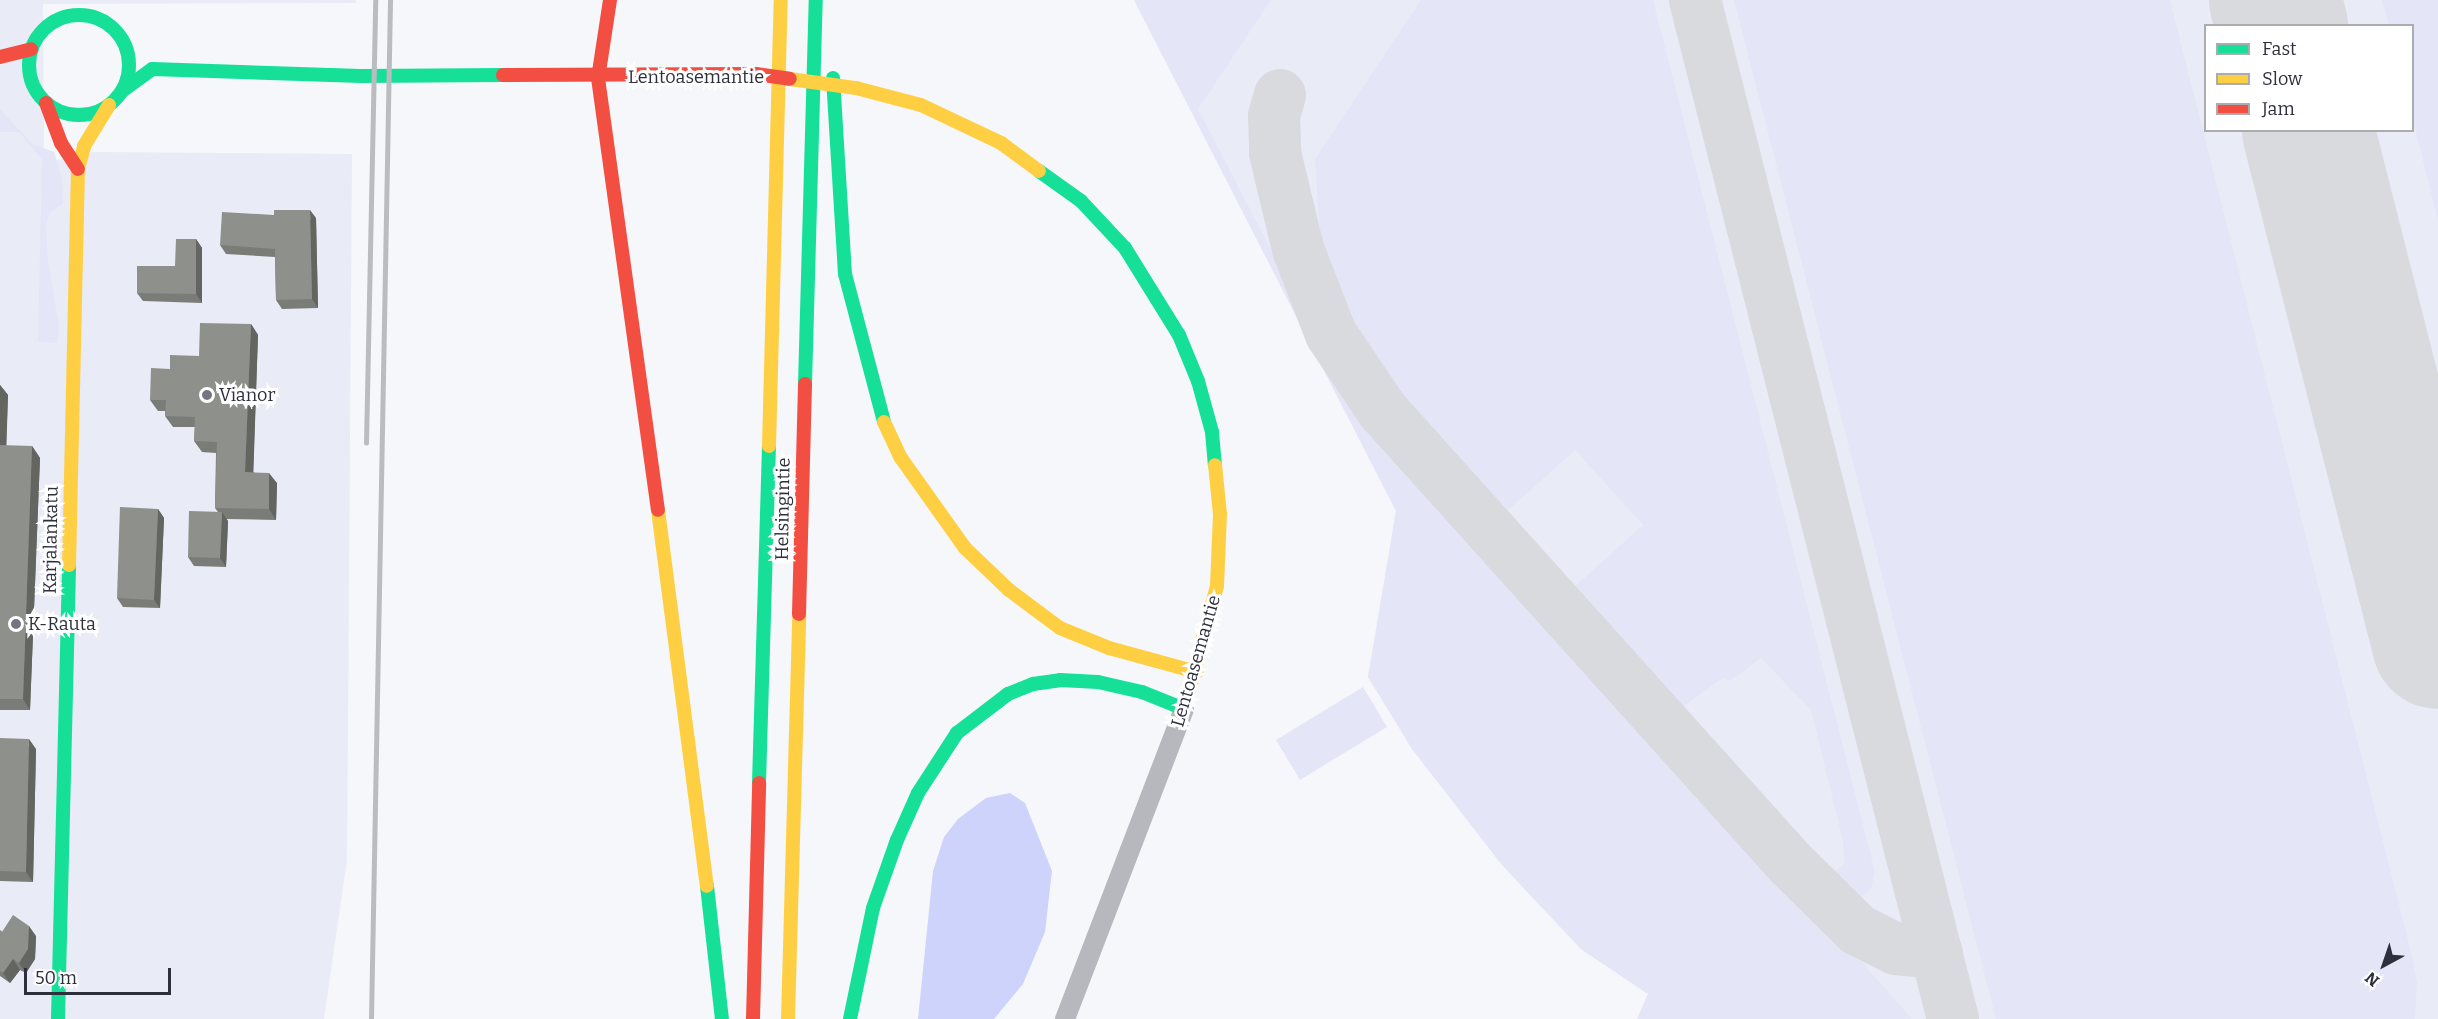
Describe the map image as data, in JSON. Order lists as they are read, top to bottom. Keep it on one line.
{"streets":{"main road":["Lentoasemantie","Helsingintie","Karjalankatu"]},"places":["Vianor","K-Rauta"],"legend":["Fast","Slow","Jam"],"scale_bar":"50 m","north":"bottom left"}
